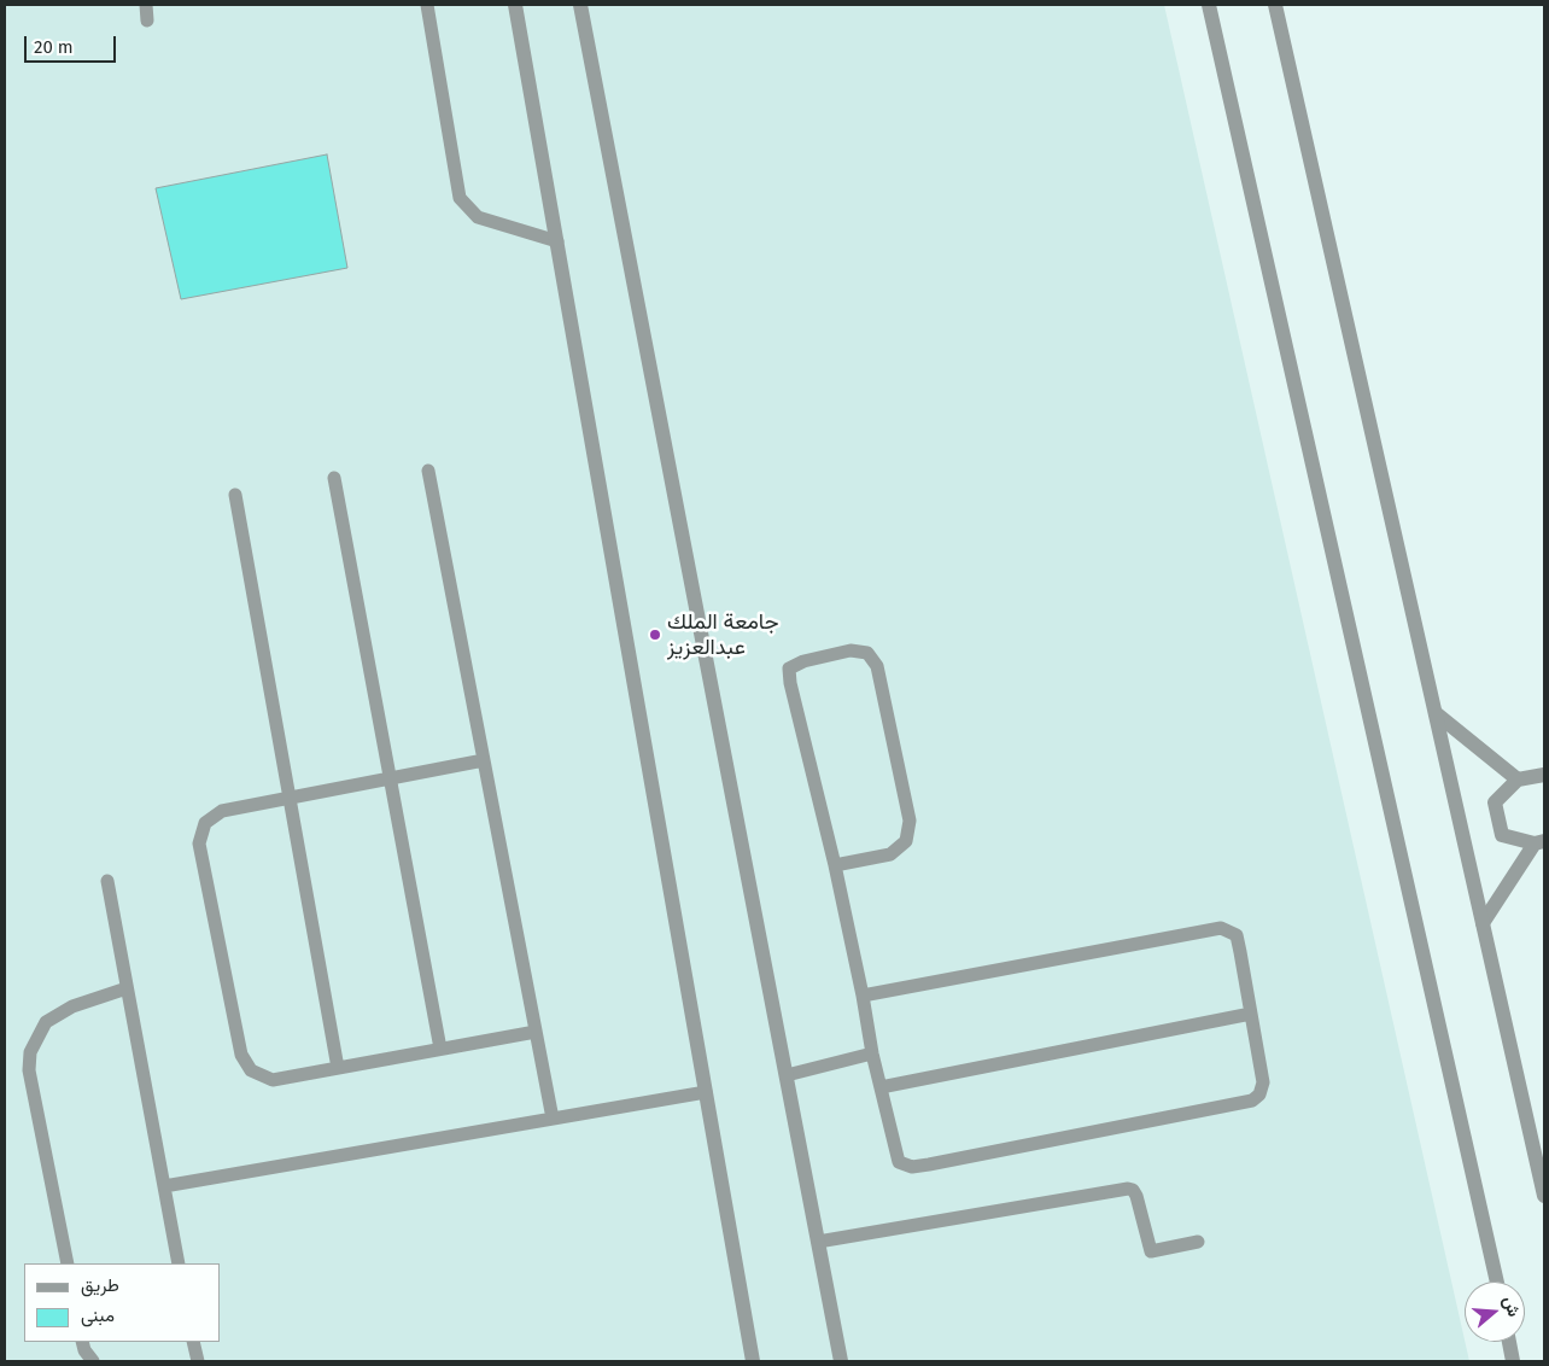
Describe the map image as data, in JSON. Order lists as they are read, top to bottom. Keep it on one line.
{"places":["جامعة الملك عبدالعزيز"],"legend":["طريق","مبنى"],"scale_bar":"20 m","north":"right"}
